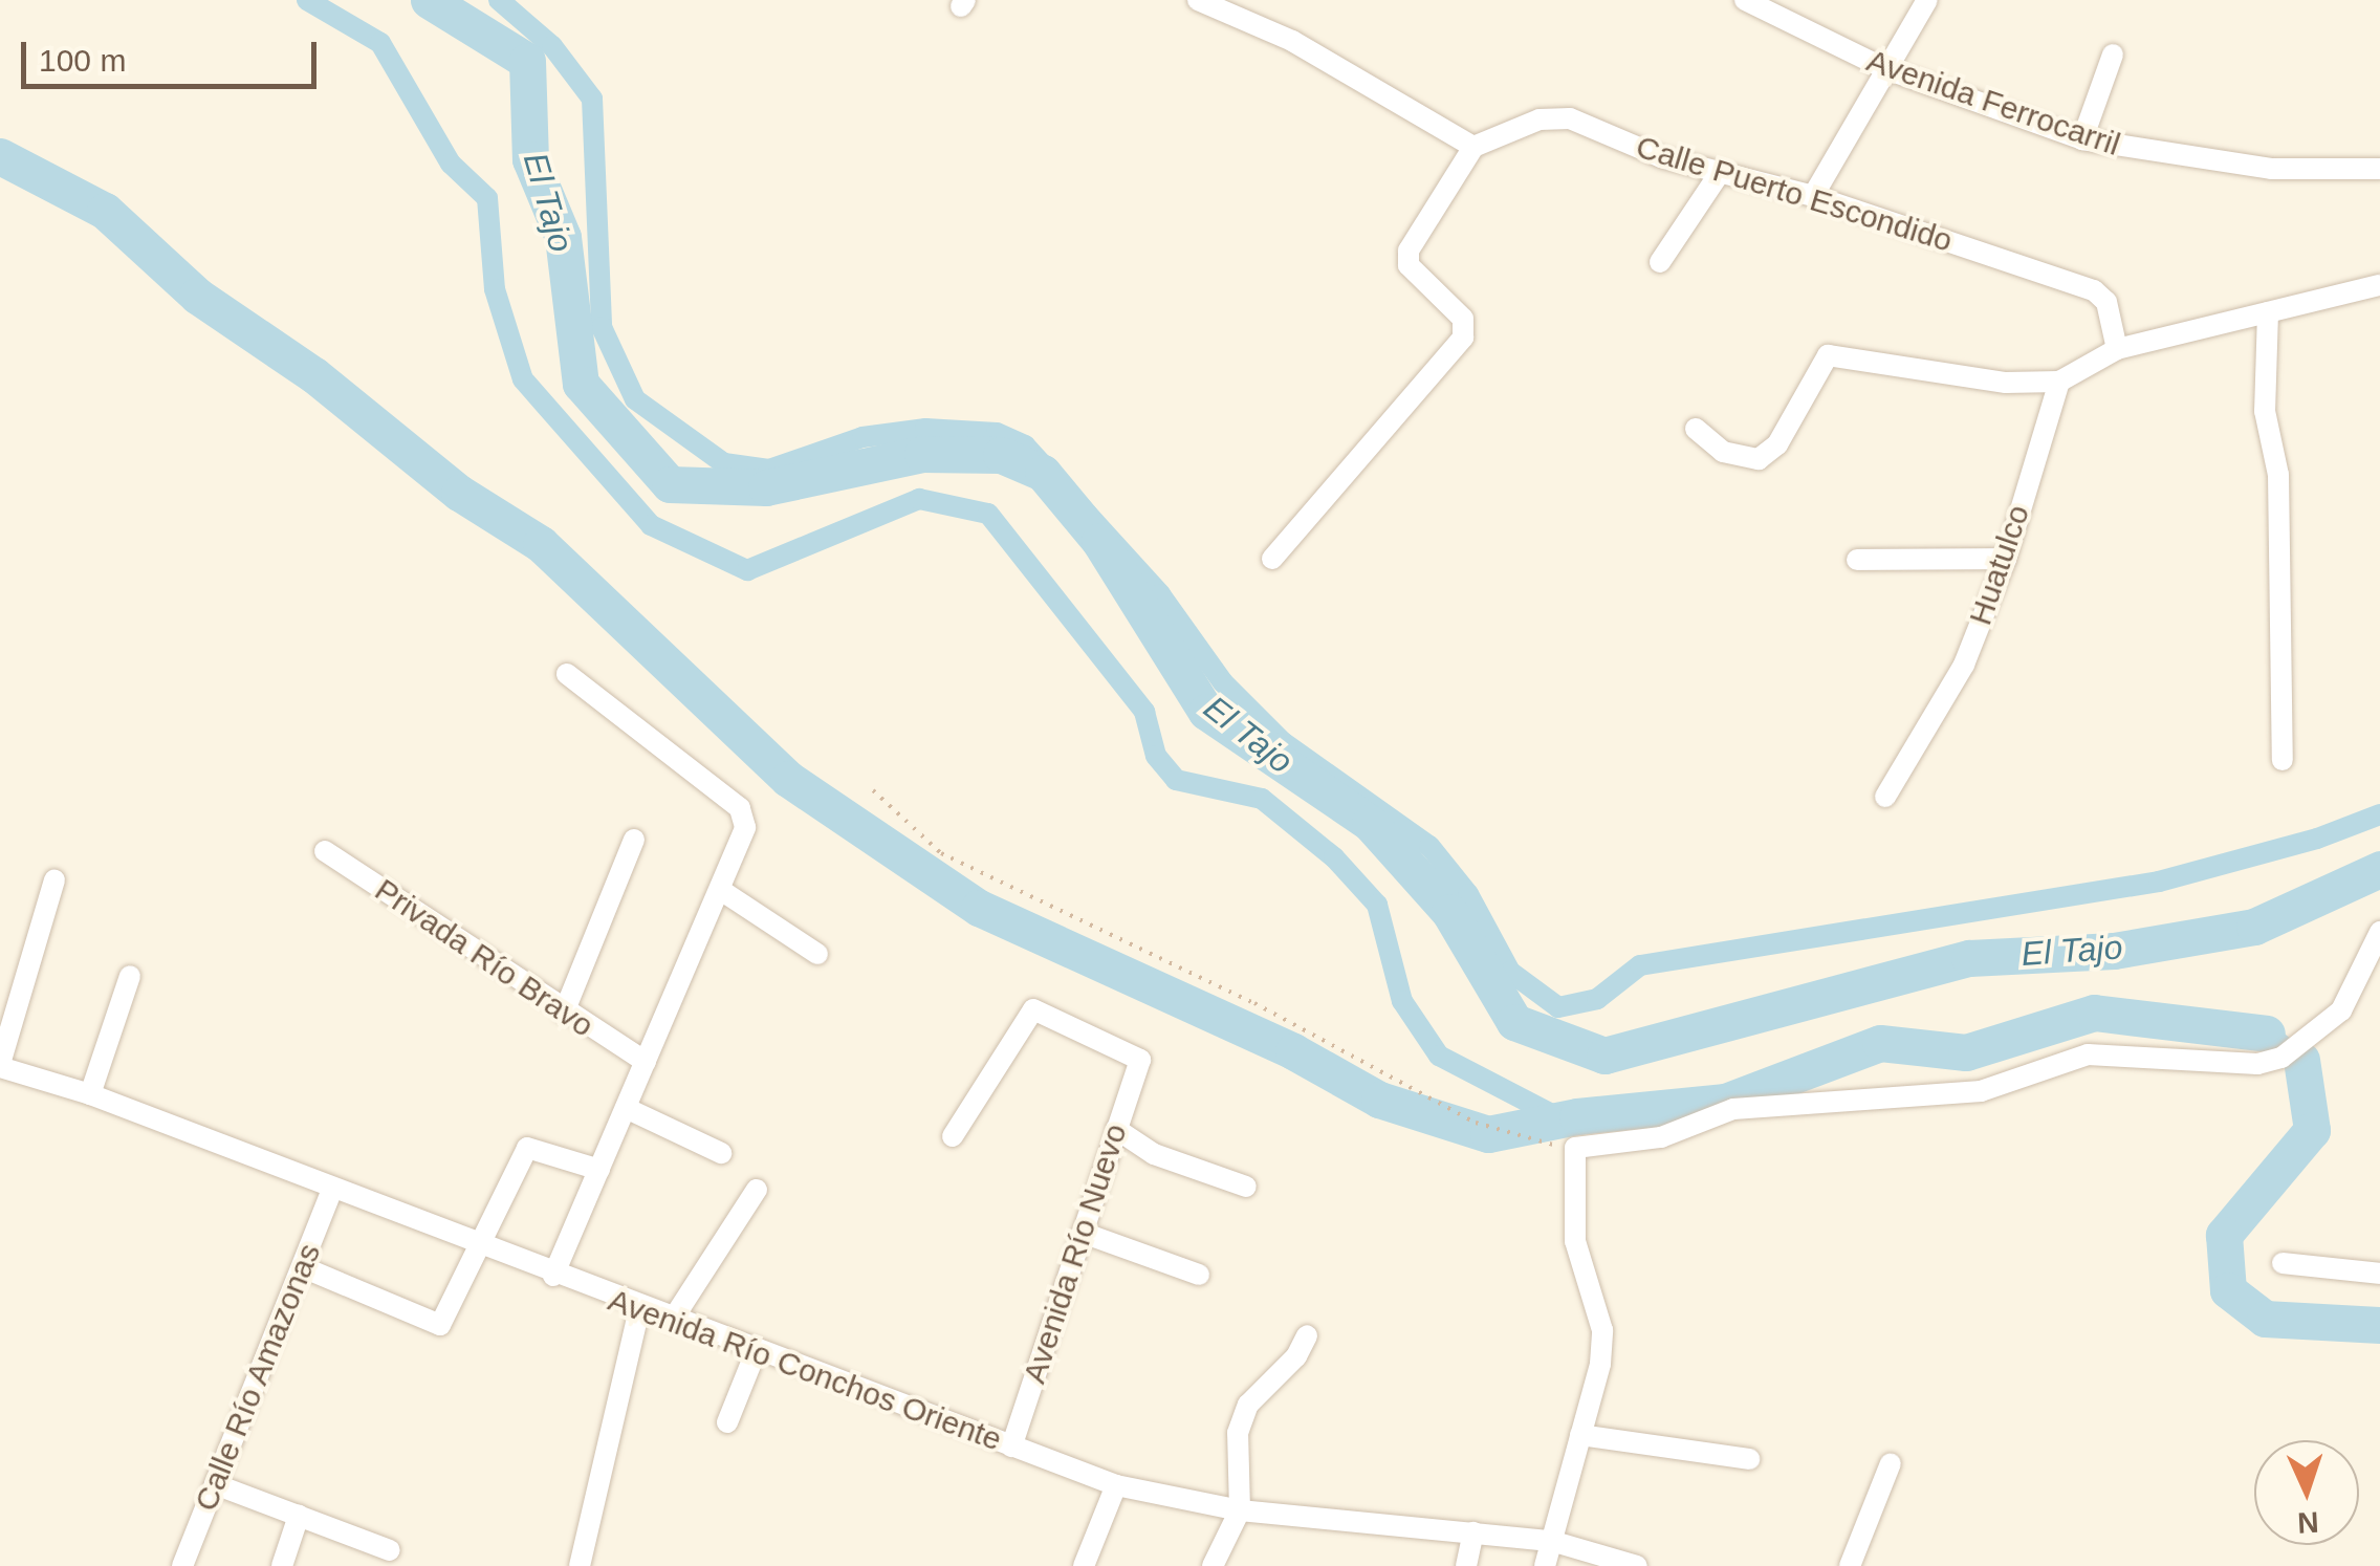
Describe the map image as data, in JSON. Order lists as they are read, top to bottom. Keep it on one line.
{"streets":{"street":["Avenida Ferrocarril","Calle Puerto Escondido","Huatulco","Privada Río Bravo","Avenida Río Nuevo","Avenida Río Conchos Oriente","Calle Río Amazonas"]},"crossings":[["Avenida Río Nuevo","Avenida Río Conchos Oriente"],["Avenida Río Conchos Oriente","Calle Río Amazonas"]],"water":["El Tajo"],"scale_bar":"100 m","north":"bottom"}
